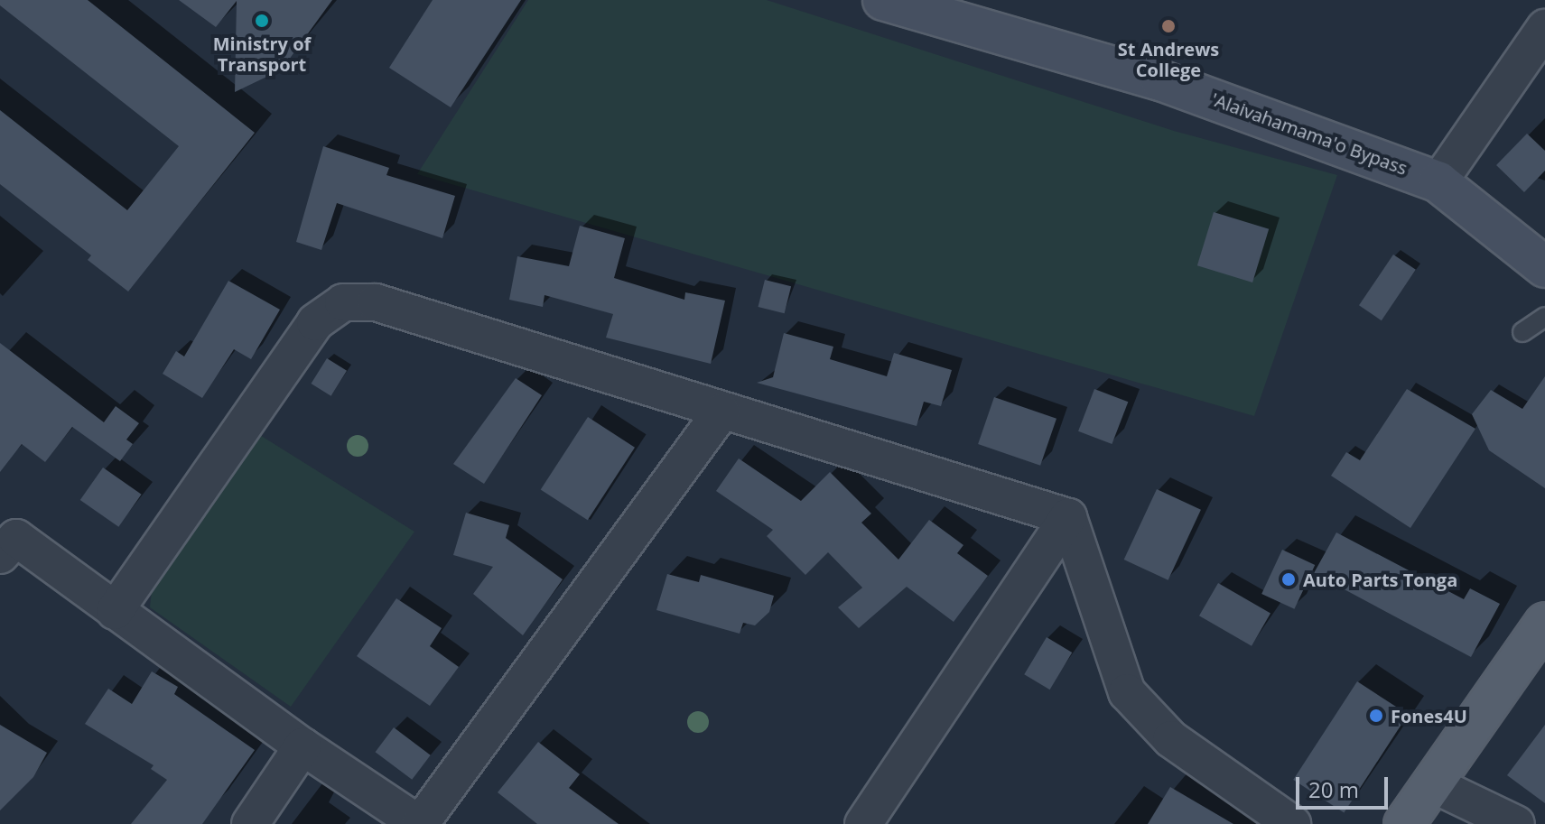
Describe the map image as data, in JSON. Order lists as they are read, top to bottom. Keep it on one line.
{"streets":{"main road":["'Alaivahamama'o Bypass"]},"places":["Ministry of Transport","St Andrews College","Auto Parts Tonga","Fones4U"],"scale_bar":"20 m"}
